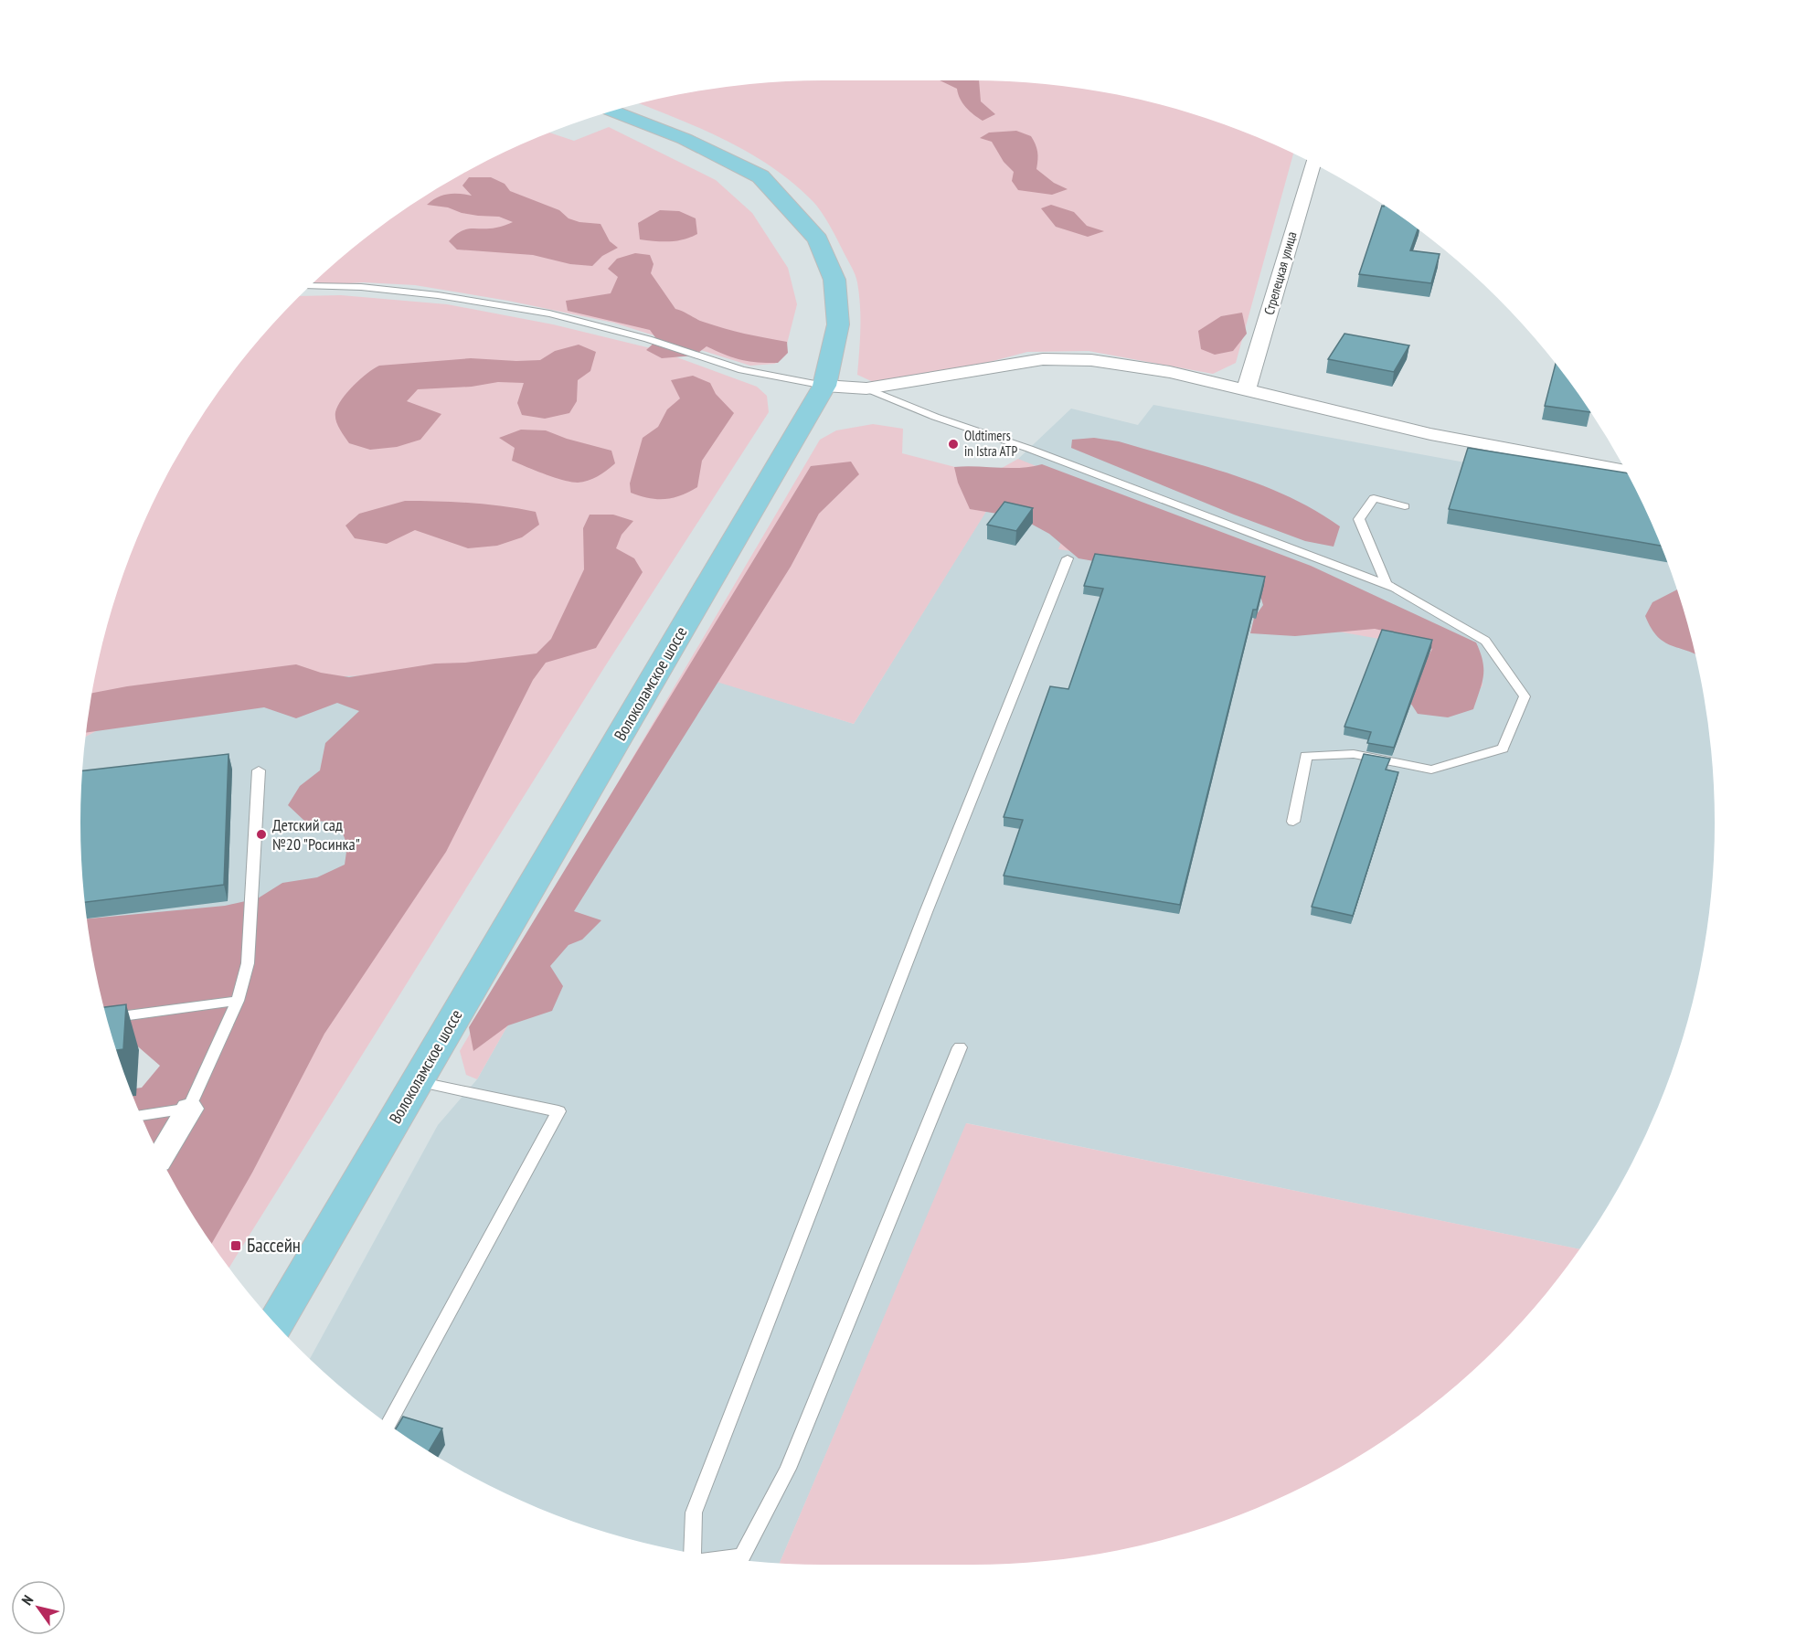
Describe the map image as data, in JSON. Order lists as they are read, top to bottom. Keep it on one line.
{"streets":{"main road":["Волоколамское шоссе"],"street":["Стрелецкая улица"]},"places":{"other":["Oldtimers in Istra ATP","Детский сад №20 \"Росинка\""],"transit":["Бассейн"]},"north":"top left"}
